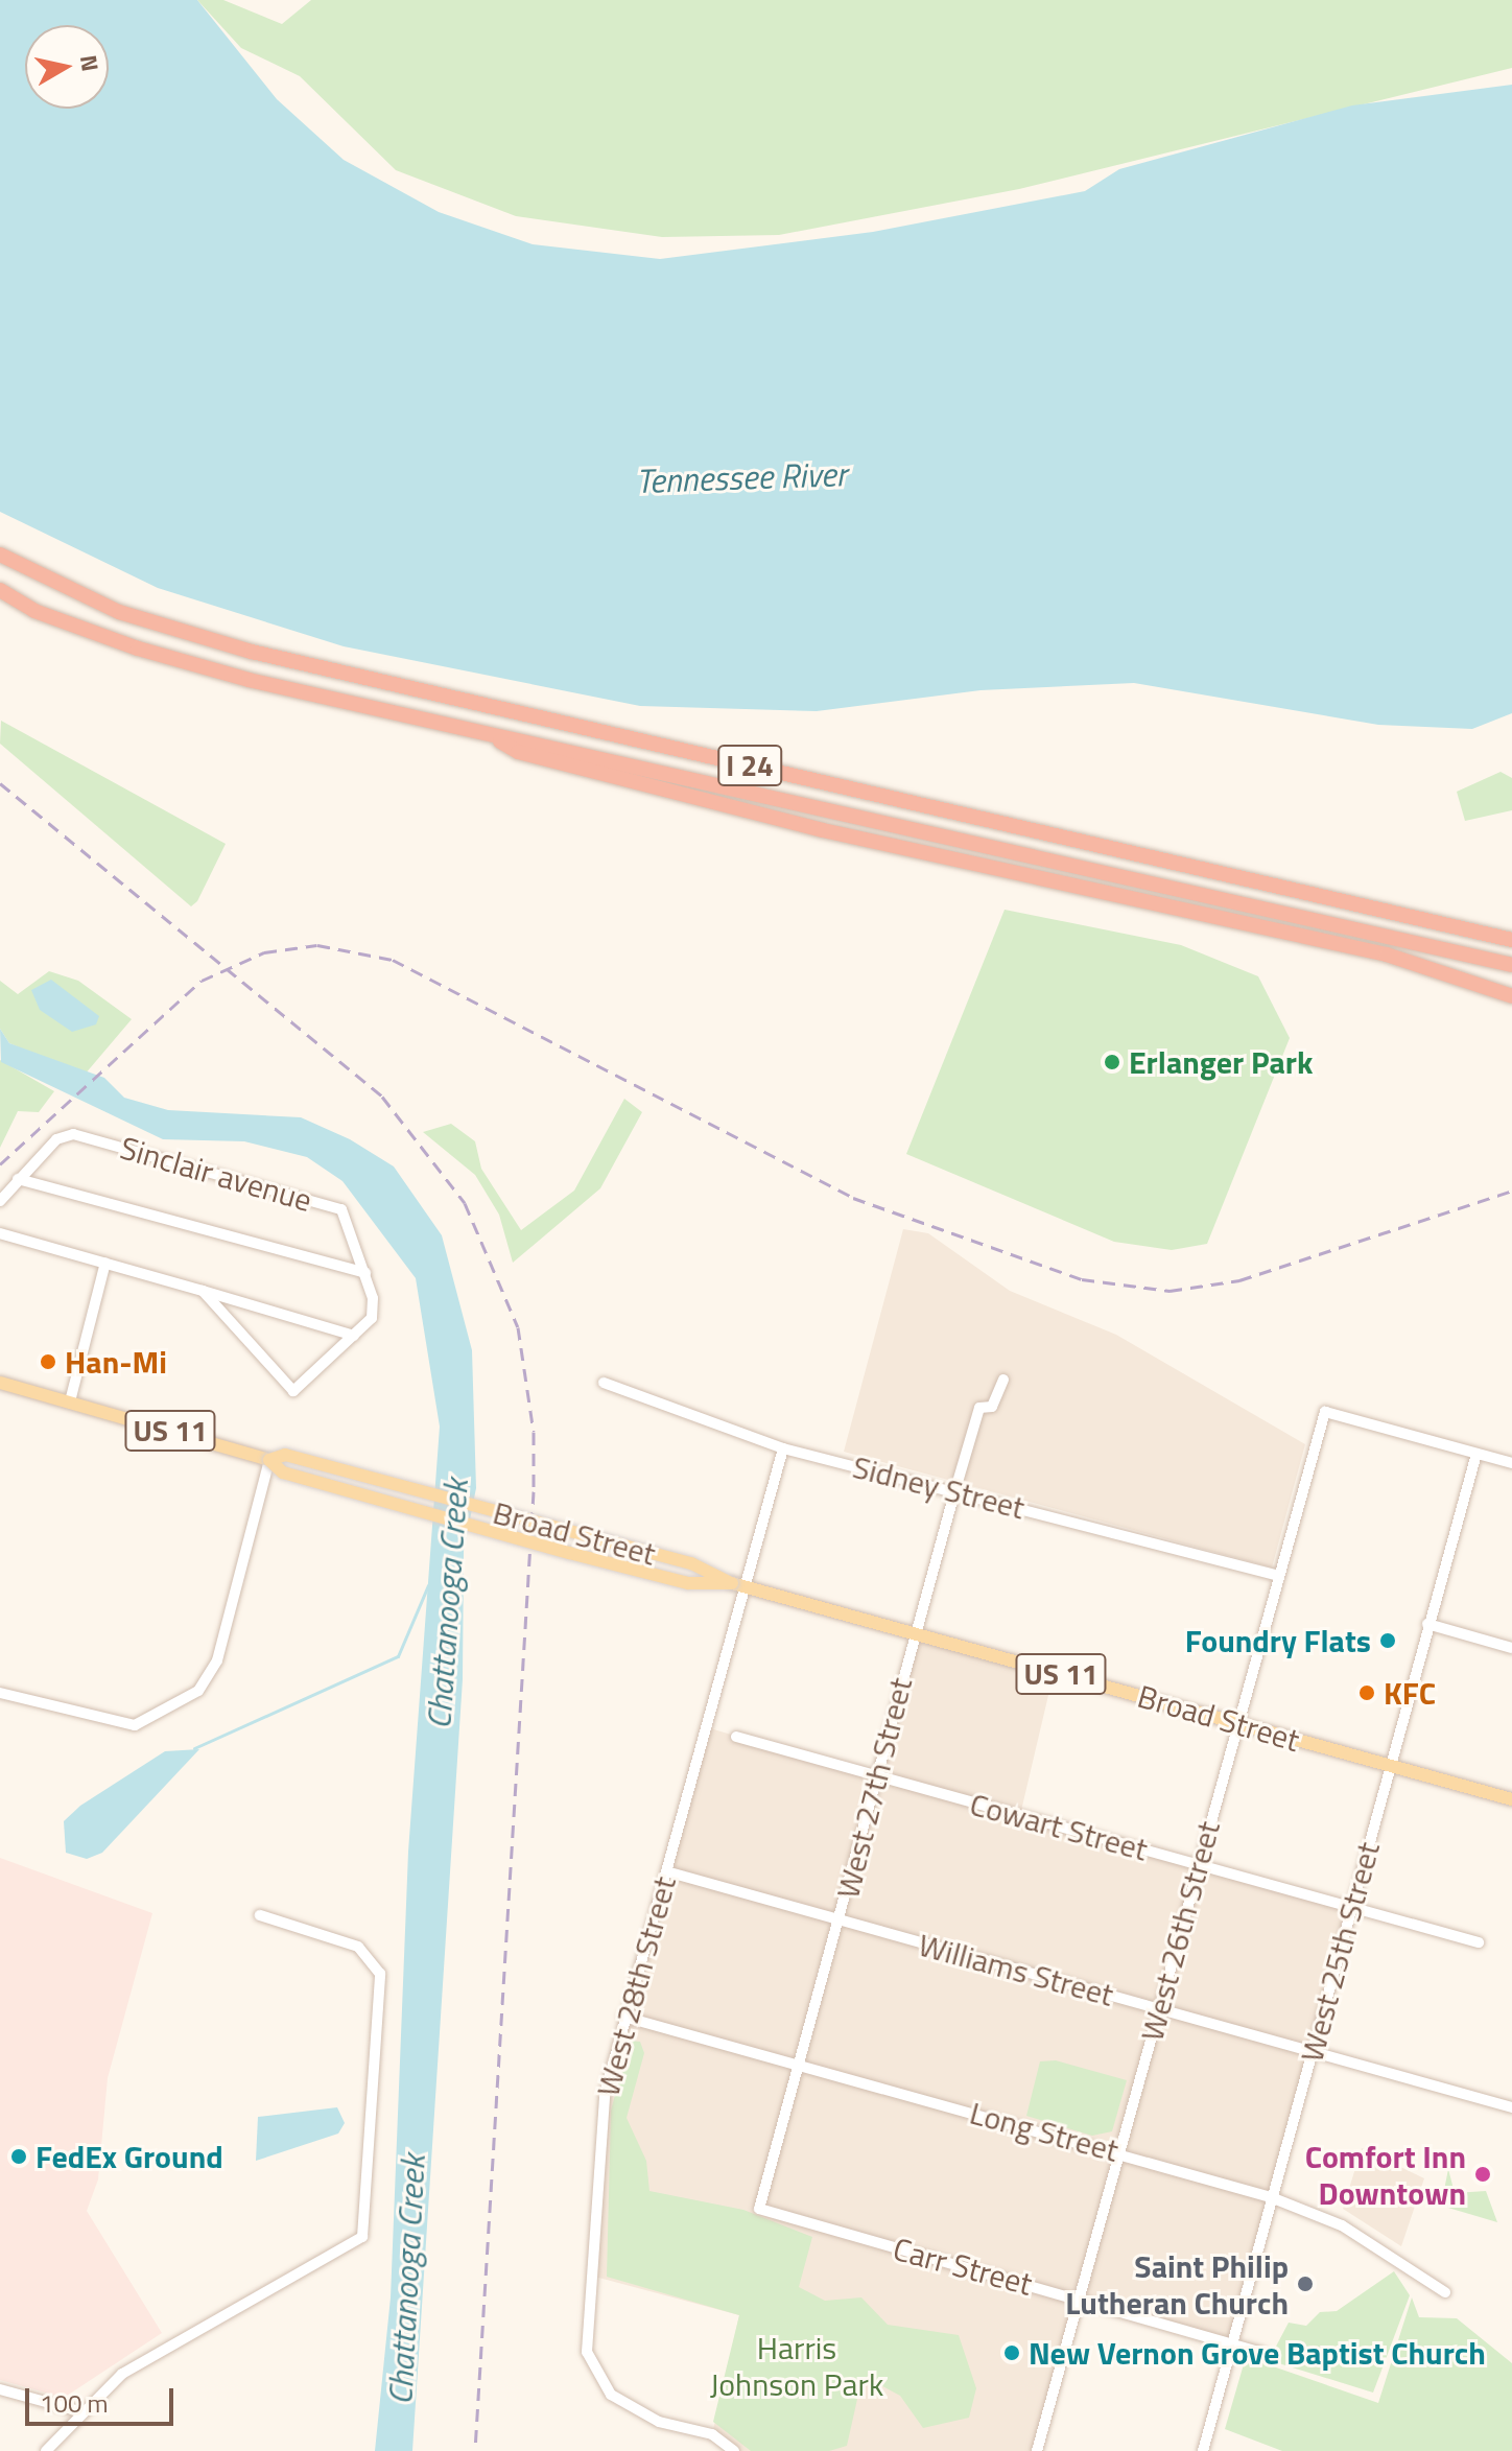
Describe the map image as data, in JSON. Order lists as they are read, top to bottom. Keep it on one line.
{"streets":{"highway":["I 24"],"main road":["US 11","Broad Street"],"street":["Sinclair avenue","Sidney Street","West 27th Street","Cowart Street","West 26th Street","West 25th Street","Williams Street","West 28th Street","Long Street","Carr Street"]},"crossings":[["Sidney Street","West 27th Street"],["Sidney Street","West 26th Street"],["Sidney Street","West 28th Street"],["Broad Street","West 27th Street"],["Broad Street","West 26th Street"],["Broad Street","West 25th Street"],["Broad Street","West 28th Street"],["West 27th Street","Cowart Street"],["West 27th Street","Williams Street"],["West 27th Street","Long Street"],["West 27th Street","Carr Street"],["Cowart Street","West 26th Street"],["Cowart Street","West 25th Street"],["West 26th Street","West 25th Street"],["West 26th Street","Williams Street"],["West 26th Street","Long Street"],["West 26th Street","Carr Street"],["West 25th Street","Williams Street"],["West 25th Street","Long Street"],["West 25th Street","Carr Street"],["Williams Street","West 28th Street"],["West 28th Street","Long Street"]],"water":["Tennessee River","Chattanooga Creek"],"parks":["Harris Johnson Park"],"places":["Erlanger Park","Han-Mi","Foundry Flats","KFC","FedEx Ground","Comfort Inn Downtown","Saint Philip Lutheran Church","New Vernon Grove Baptist Church"],"scale_bar":"100 m","north":"right"}
